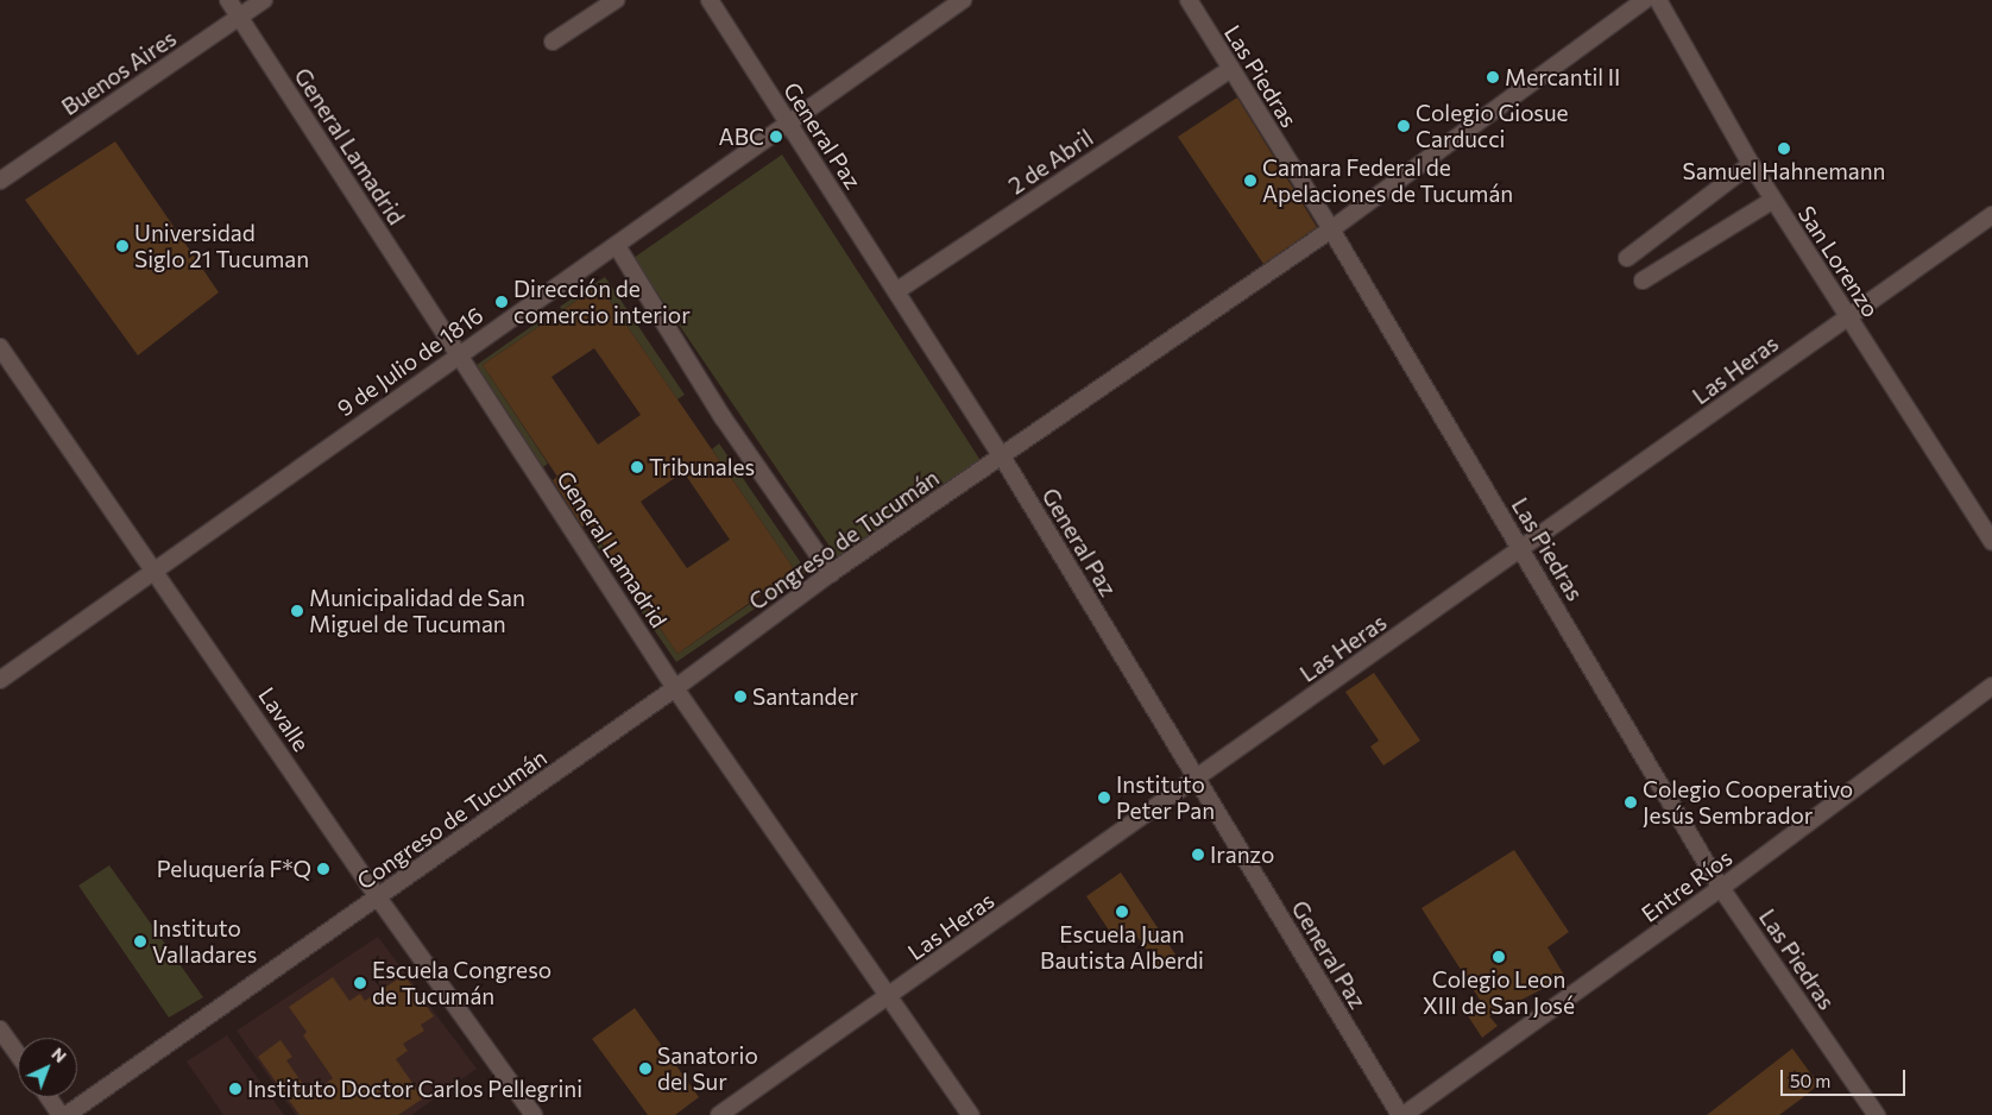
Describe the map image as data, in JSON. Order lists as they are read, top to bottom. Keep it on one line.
{"streets":{"street":["Buenos Aires","Las Piedras","General Paz","General Lamadrid","2 de Abril","San Lorenzo","9 de Julio de 1816","Las Heras","Congreso de Tucumán","Lavalle","Entre Ríos"]},"crossings":[["Buenos Aires","General Lamadrid"],["Las Piedras","2 de Abril"],["Las Piedras","Las Heras"],["Las Piedras","Congreso de Tucumán"],["Las Piedras","Entre Ríos"],["General Paz","2 de Abril"],["General Paz","9 de Julio de 1816"],["General Paz","Las Heras"],["General Paz","Congreso de Tucumán"],["General Paz","Entre Ríos"],["General Lamadrid","9 de Julio de 1816"],["General Lamadrid","Las Heras"],["General Lamadrid","Congreso de Tucumán"],["San Lorenzo","Las Heras"],["9 de Julio de 1816","Lavalle"],["Congreso de Tucumán","Lavalle"]],"places":["Mercantil II","Colegio Giosue Carducci","ABC","Samuel Hahnemann","Camara Federal de Apelaciones de Tucumán","Universidad Siglo 21 Tucuman","Dirección de comercio interior","Tribunales","Municipalidad de San Miguel de Tucuman","Santander","Instituto Peter Pan","Colegio Cooperativo Jesús Sembrador","Iranzo","Peluquería F*Q","Escuela Juan Bautista Alberdi","Instituto Valladares","Colegio Leon XIII de San José","Escuela Congreso de Tucumán","Sanatorio del Sur","Instituto Doctor Carlos Pellegrini"],"scale_bar":"50 m","north":"top right"}
